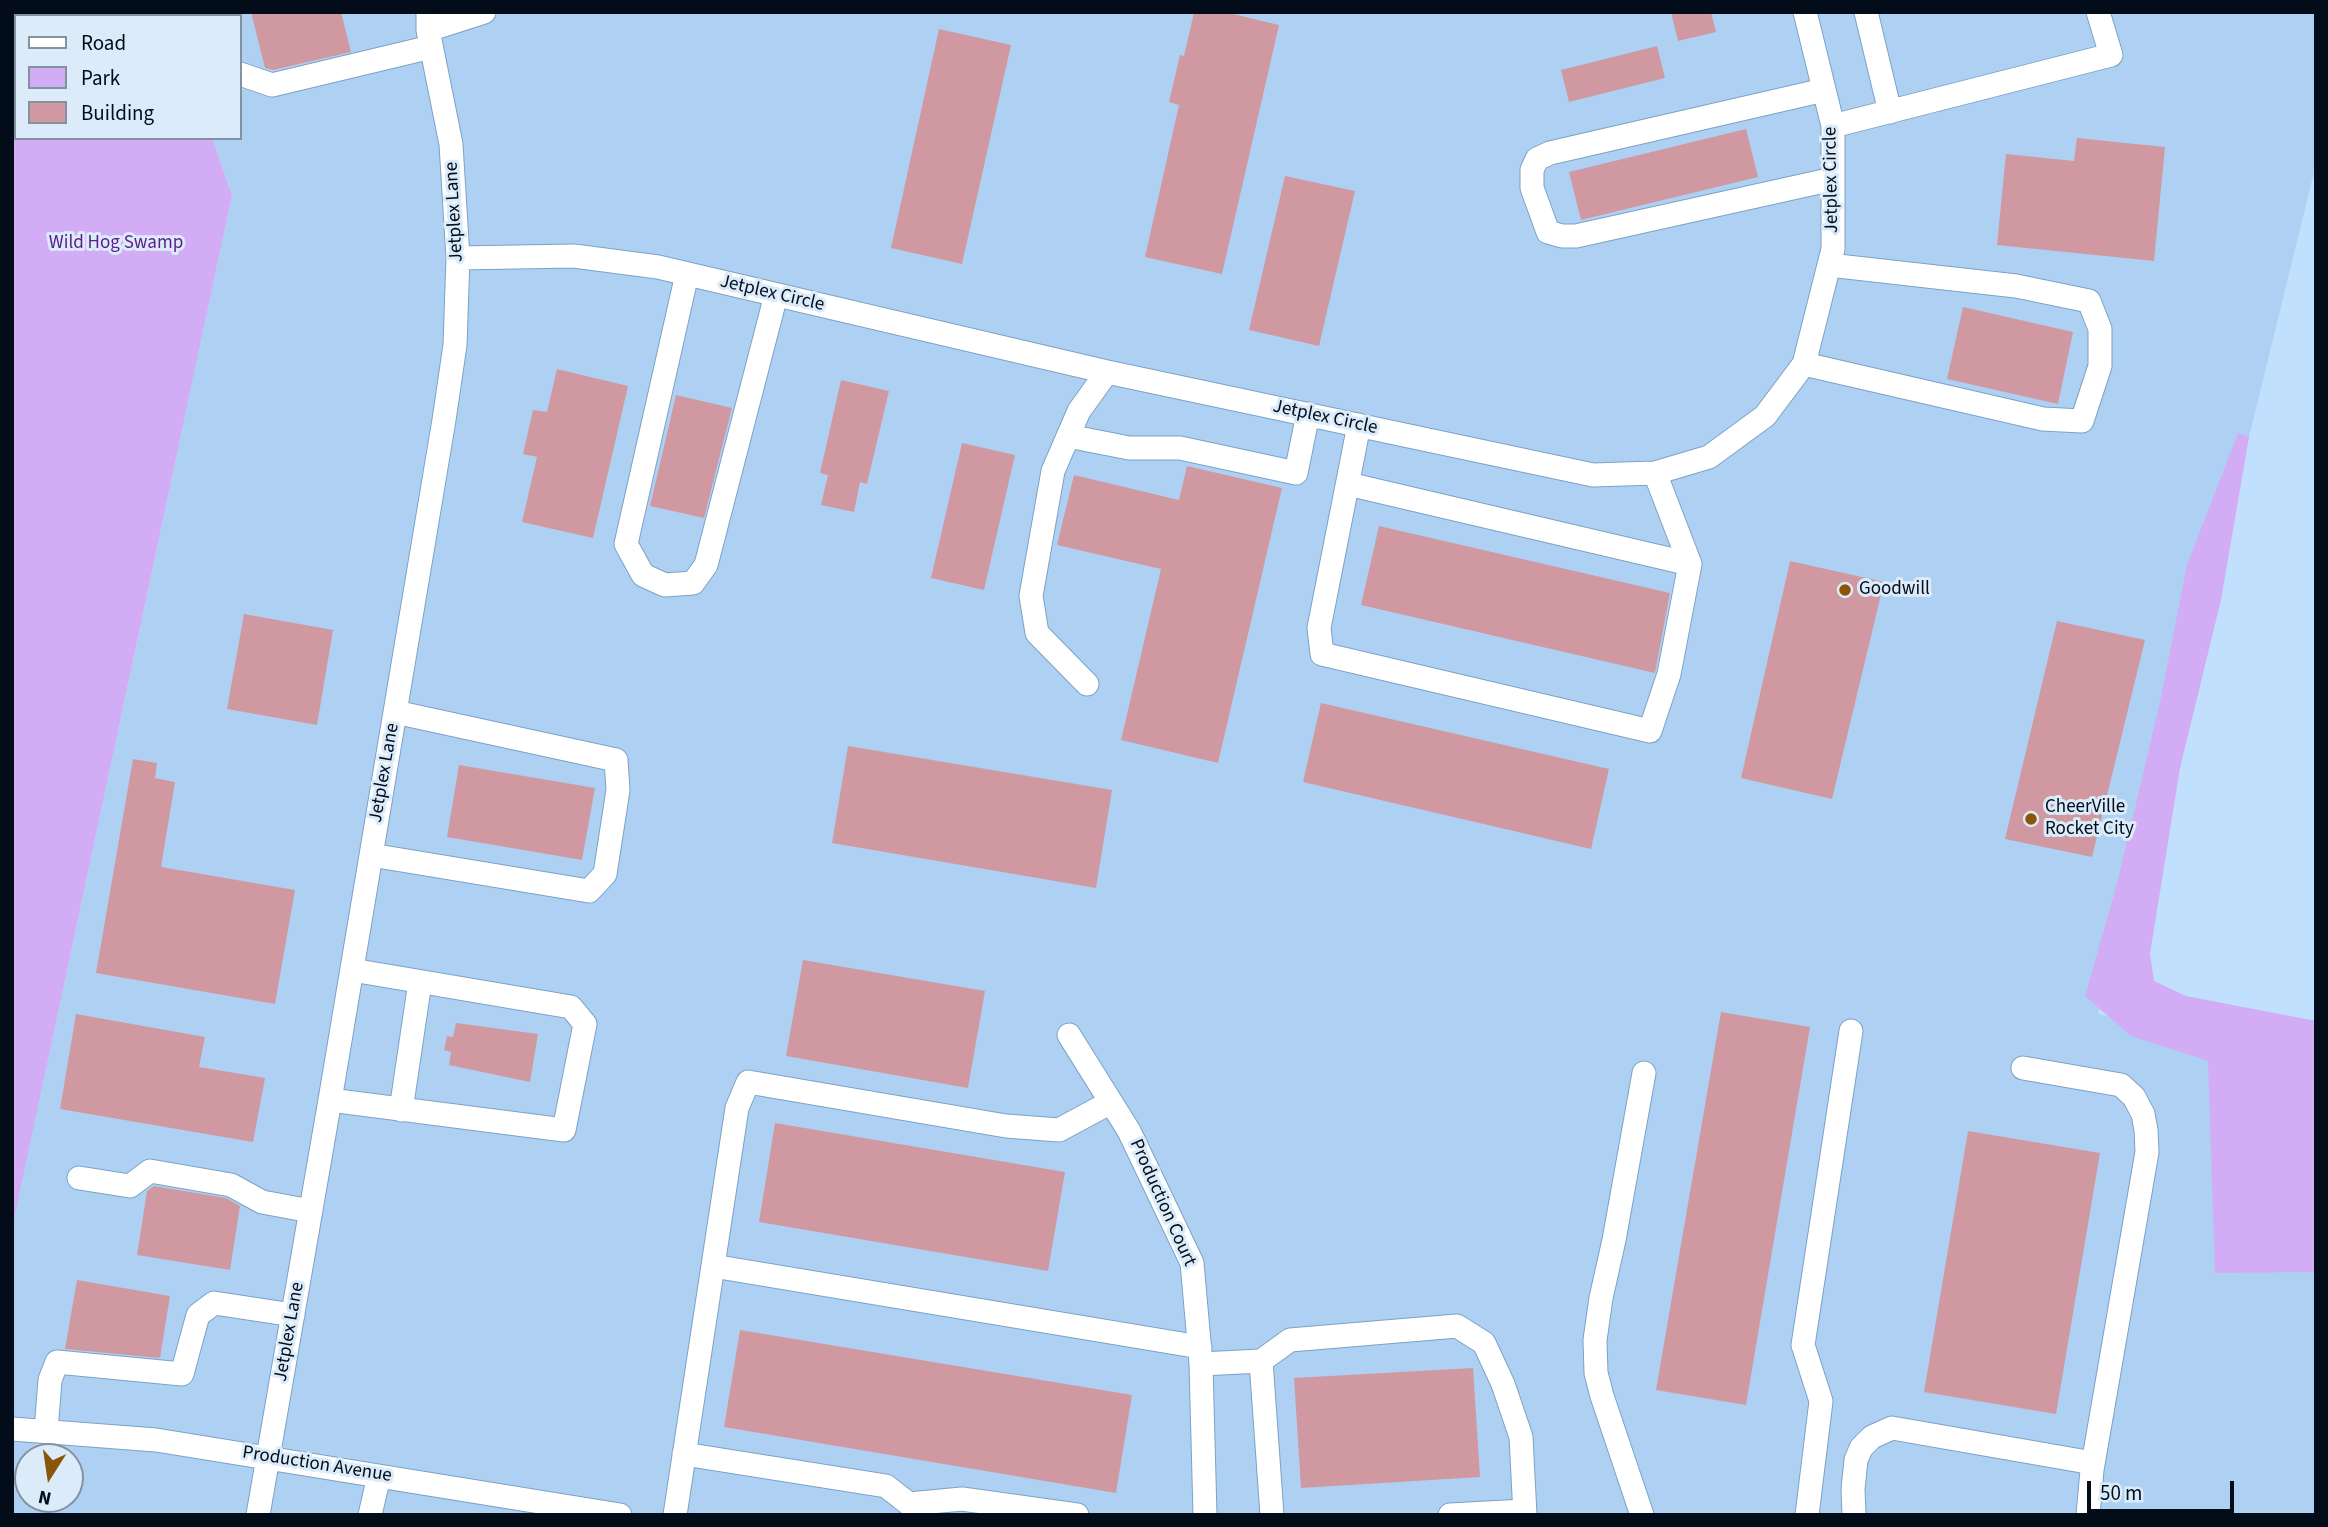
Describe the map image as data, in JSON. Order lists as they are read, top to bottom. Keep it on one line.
{"streets":{"street":["Jetplex Circle","Jetplex Lane","Production Court","Production Avenue"]},"crossings":[["Jetplex Circle","Jetplex Lane"],["Jetplex Lane","Production Avenue"]],"parks":["Wild Hog Swamp"],"places":["Goodwill","CheerVille Rocket City"],"legend":["Road","Park","Building"],"scale_bar":"50 m","north":"bottom"}
